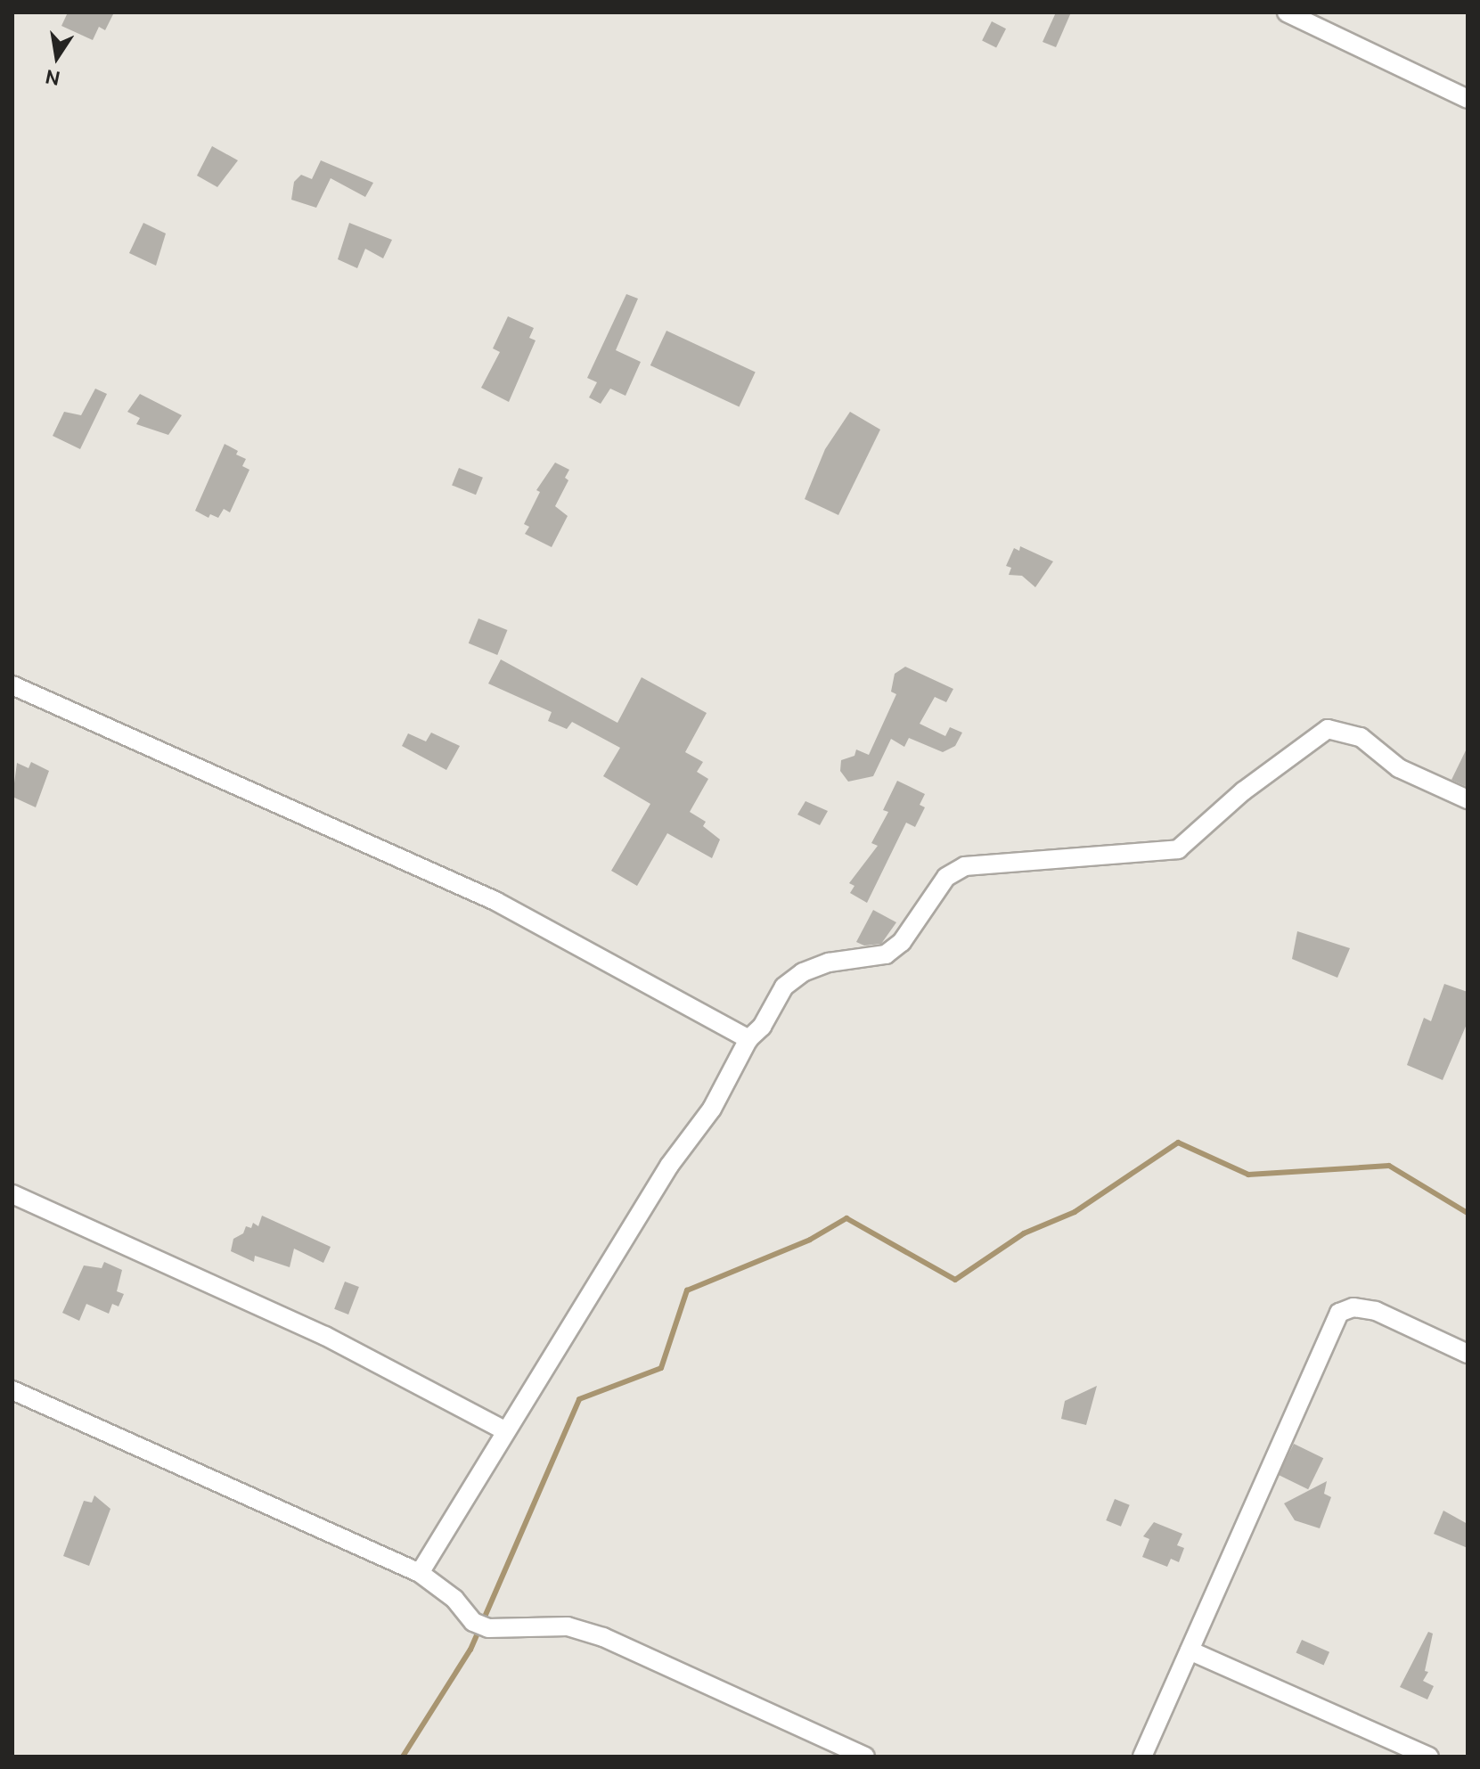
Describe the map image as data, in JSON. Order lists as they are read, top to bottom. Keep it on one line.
{"north":"bottom"}
